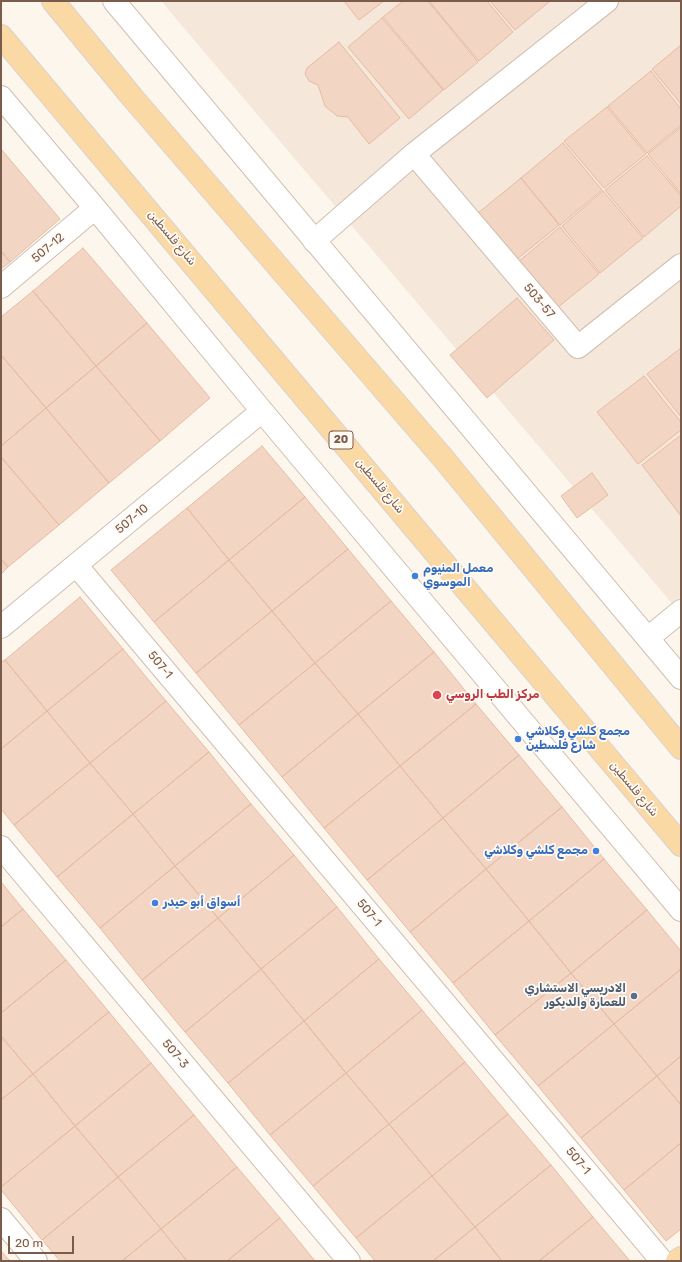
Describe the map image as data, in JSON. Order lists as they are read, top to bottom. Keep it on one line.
{"streets":{"main road":["شارع فلسطين","20"],"street":["507-12","503-57","507-10","507-1","507-3"]},"crossings":[["507-10","507-1"]],"places":["معمل المنيوم الموسوي","مركز الطب الروسي","مجمع كلشي وكلاشي شارع فلسطين","مجمع كلشي وكلاشي","أسواق أبو حيدر","الادريسي الاستشاري للعمارة والديكور"],"scale_bar":"20 m"}
